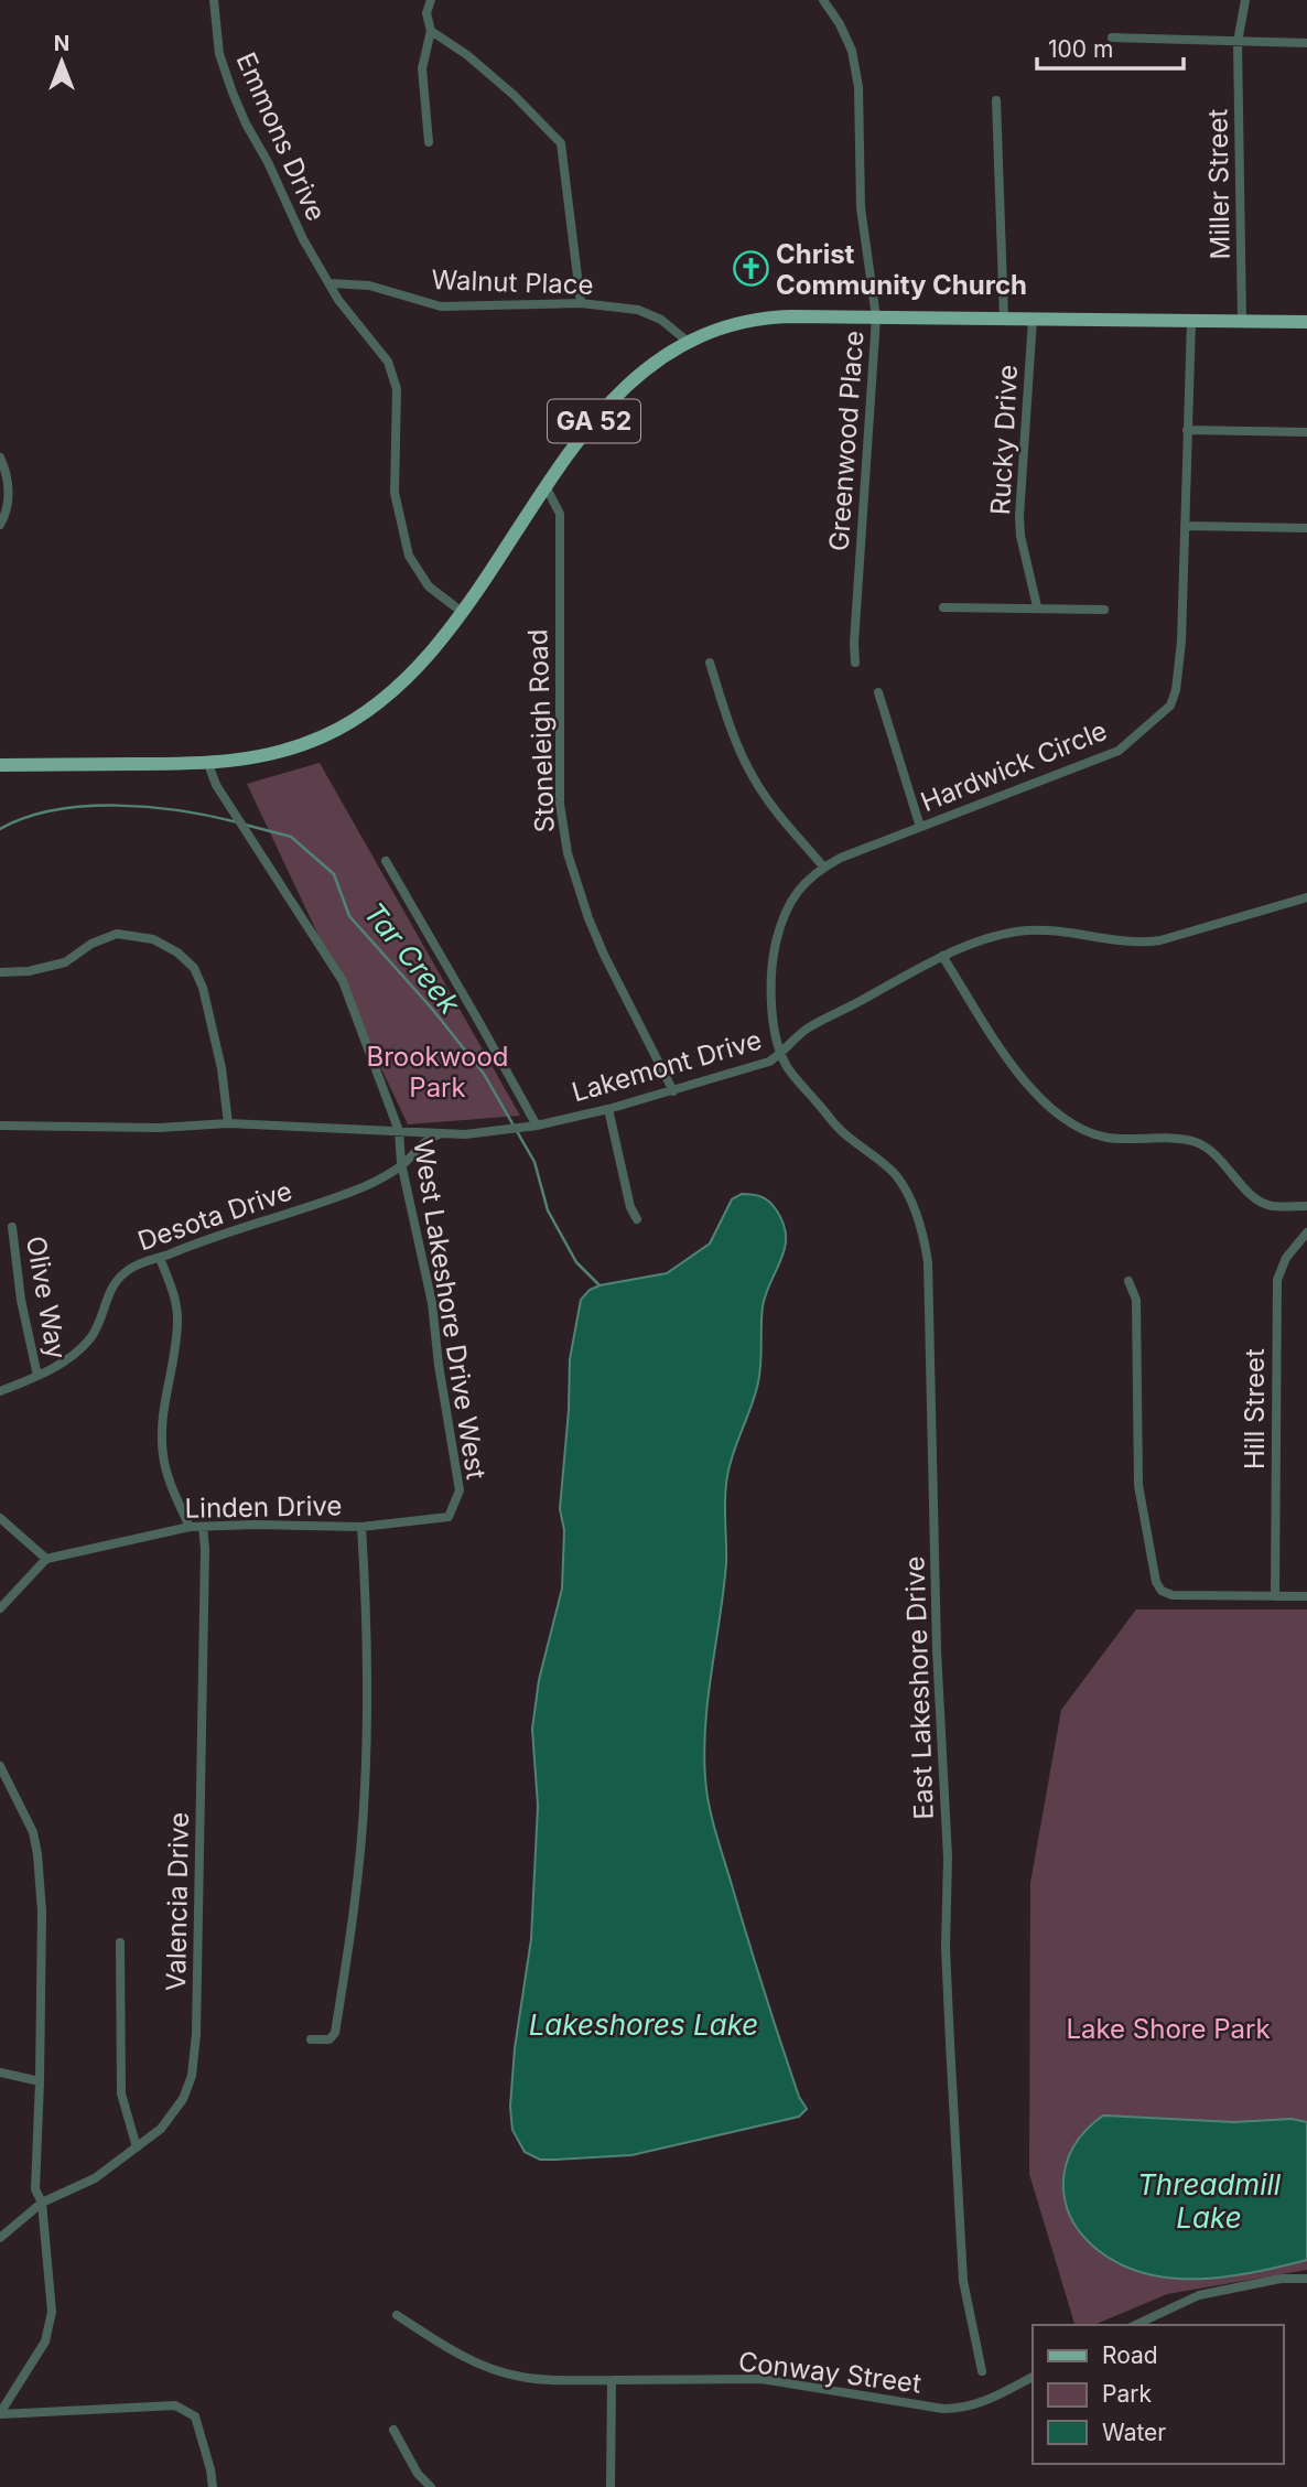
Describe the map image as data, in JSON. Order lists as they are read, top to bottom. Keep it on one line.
{"streets":{"main road":["GA 52"],"street":["Emmons Drive","Miller Street","Walnut Place","Rucky Drive","Greenwood Place","Stoneleigh Road","Hardwick Circle","Lakemont Drive","Desota Drive","Olive Way","West Lakeshore Drive West","Hill Street","Linden Drive","East Lakeshore Drive","Valencia Drive","Conway Street"]},"crossings":[["Emmons Drive","Walnut Place"],["Emmons Drive","GA 52"],["Miller Street","GA 52"],["Walnut Place","GA 52"],["GA 52","Rucky Drive"],["GA 52","Greenwood Place"],["GA 52","Stoneleigh Road"],["GA 52","Hardwick Circle"],["GA 52","West Lakeshore Drive West"],["Stoneleigh Road","Lakemont Drive"],["Hardwick Circle","Lakemont Drive"],["Hardwick Circle","East Lakeshore Drive"],["Lakemont Drive","Desota Drive"],["Lakemont Drive","West Lakeshore Drive West"],["Lakemont Drive","East Lakeshore Drive"],["Desota Drive","Olive Way"],["Desota Drive","West Lakeshore Drive West"],["West Lakeshore Drive West","Linden Drive"],["Linden Drive","Valencia Drive"]],"water":["Tar Creek","Lakeshores Lake","Threadmill Lake"],"parks":["Brookwood Park","Lake Shore Park"],"places":{"church":["Christ Community Church"]},"legend":["Road","Park","Water"],"scale_bar":"100 m","north":"top"}
